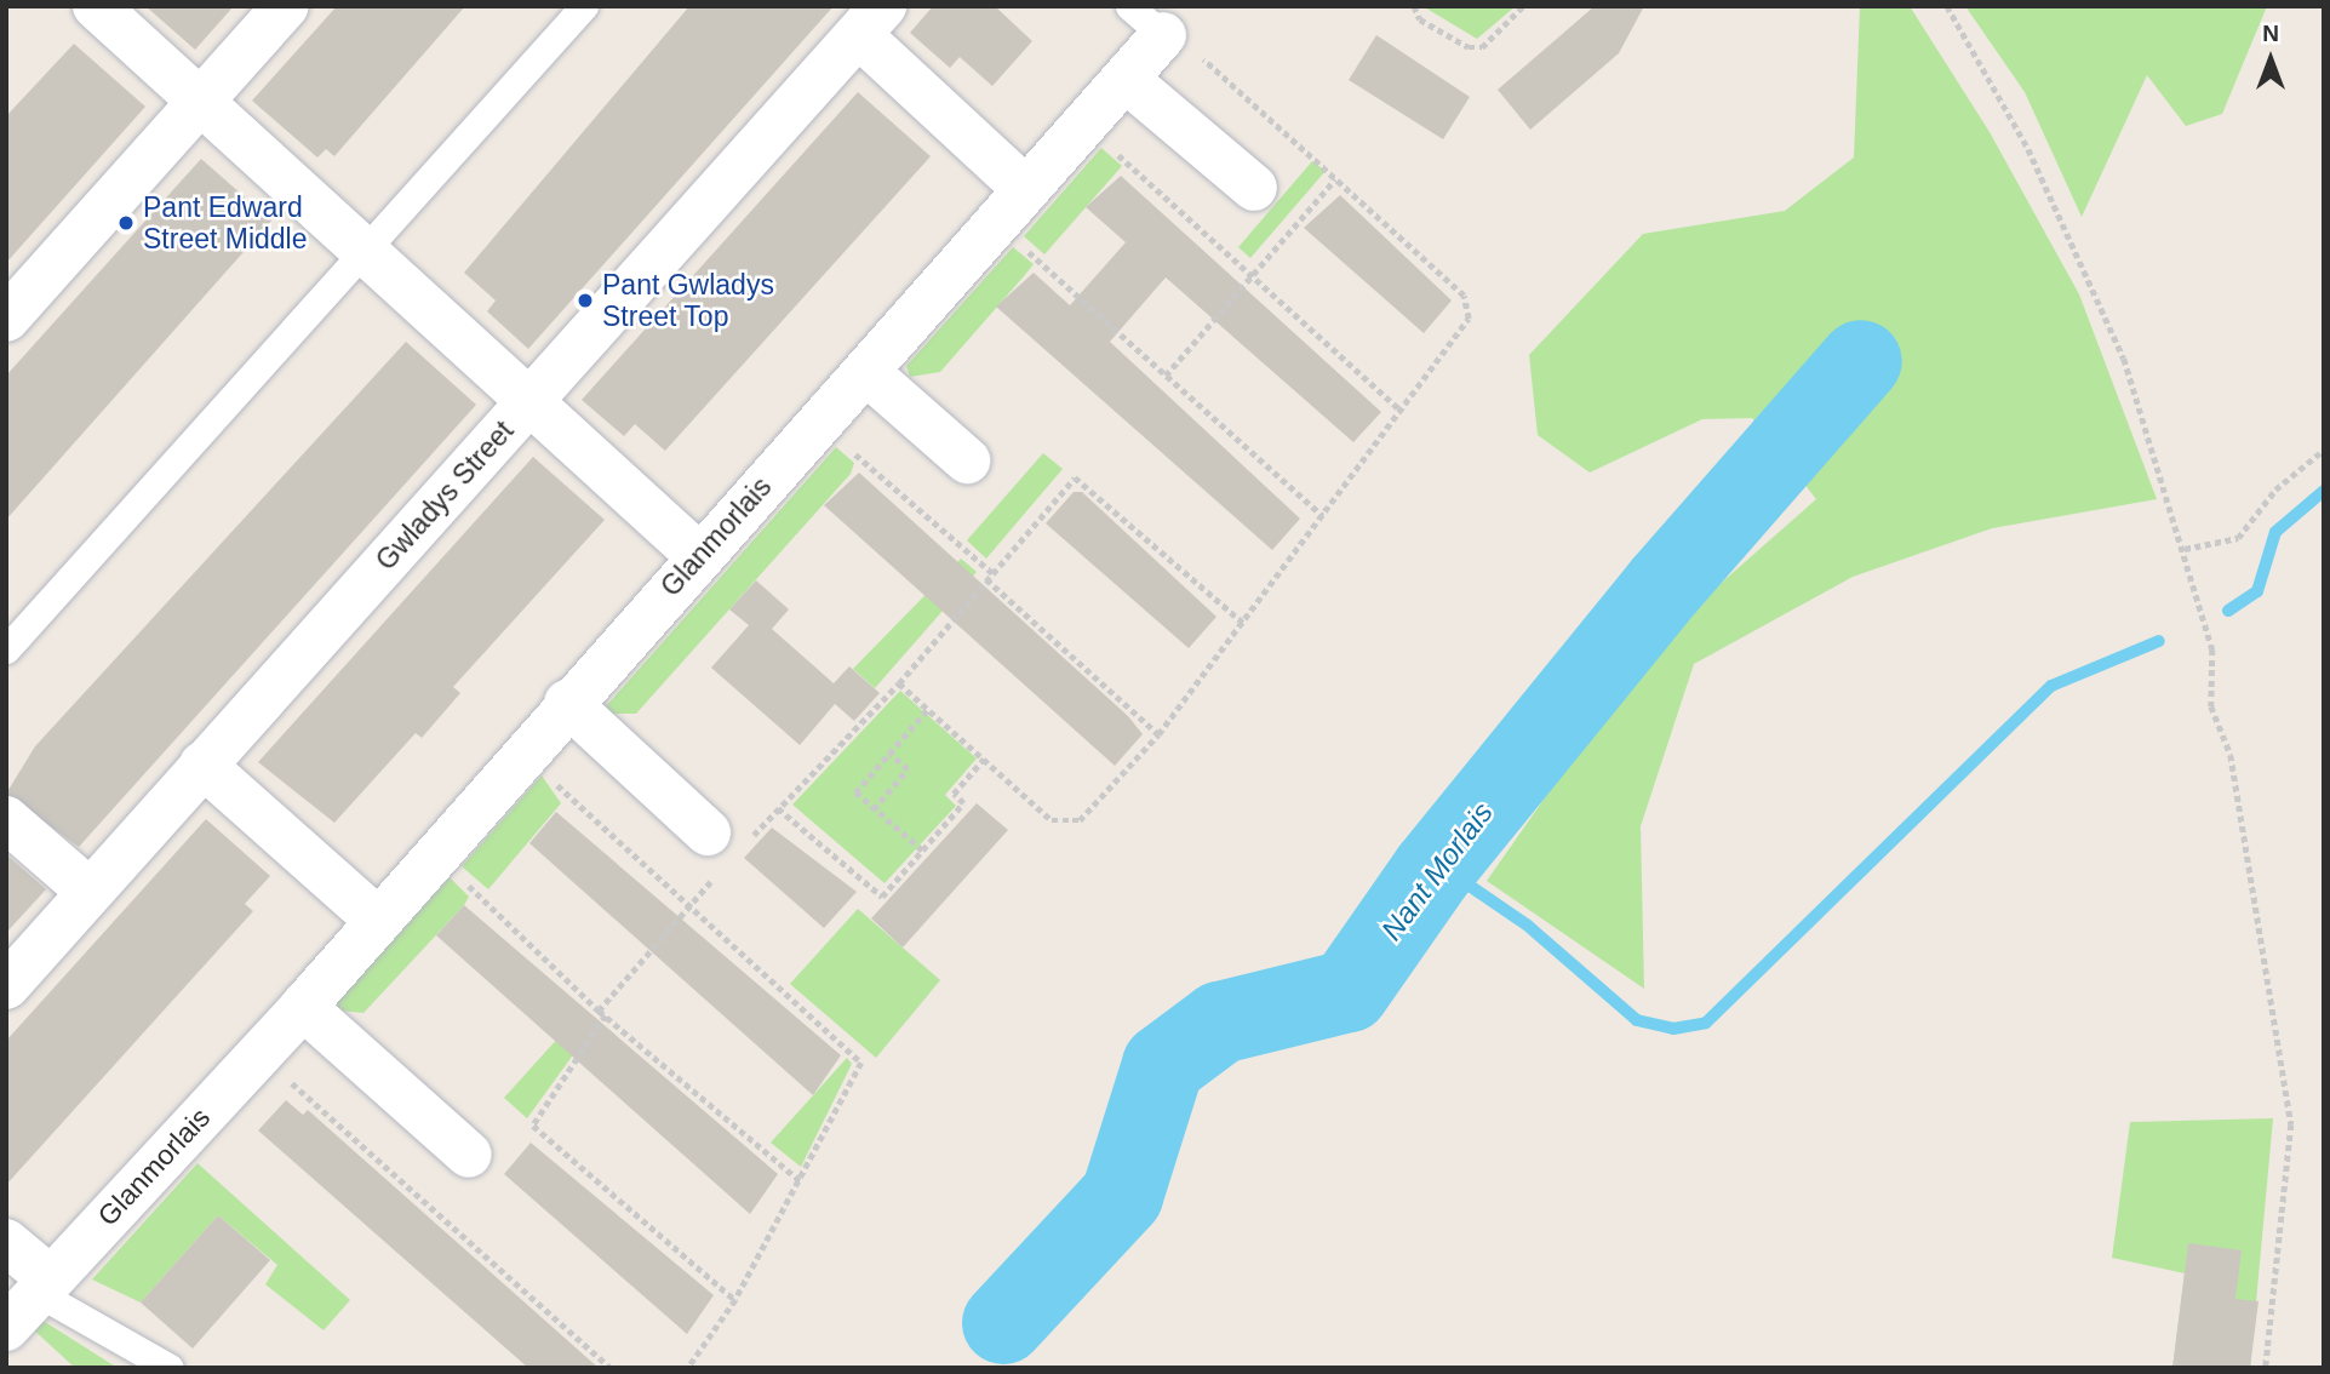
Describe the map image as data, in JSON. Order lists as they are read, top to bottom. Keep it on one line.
{"streets":{"street":["Gwladys Street","Glanmorlais"]},"water":["Nant Morlais"],"places":["Pant Edward Street Middle","Pant Gwladys Street Top"],"north":"top"}
